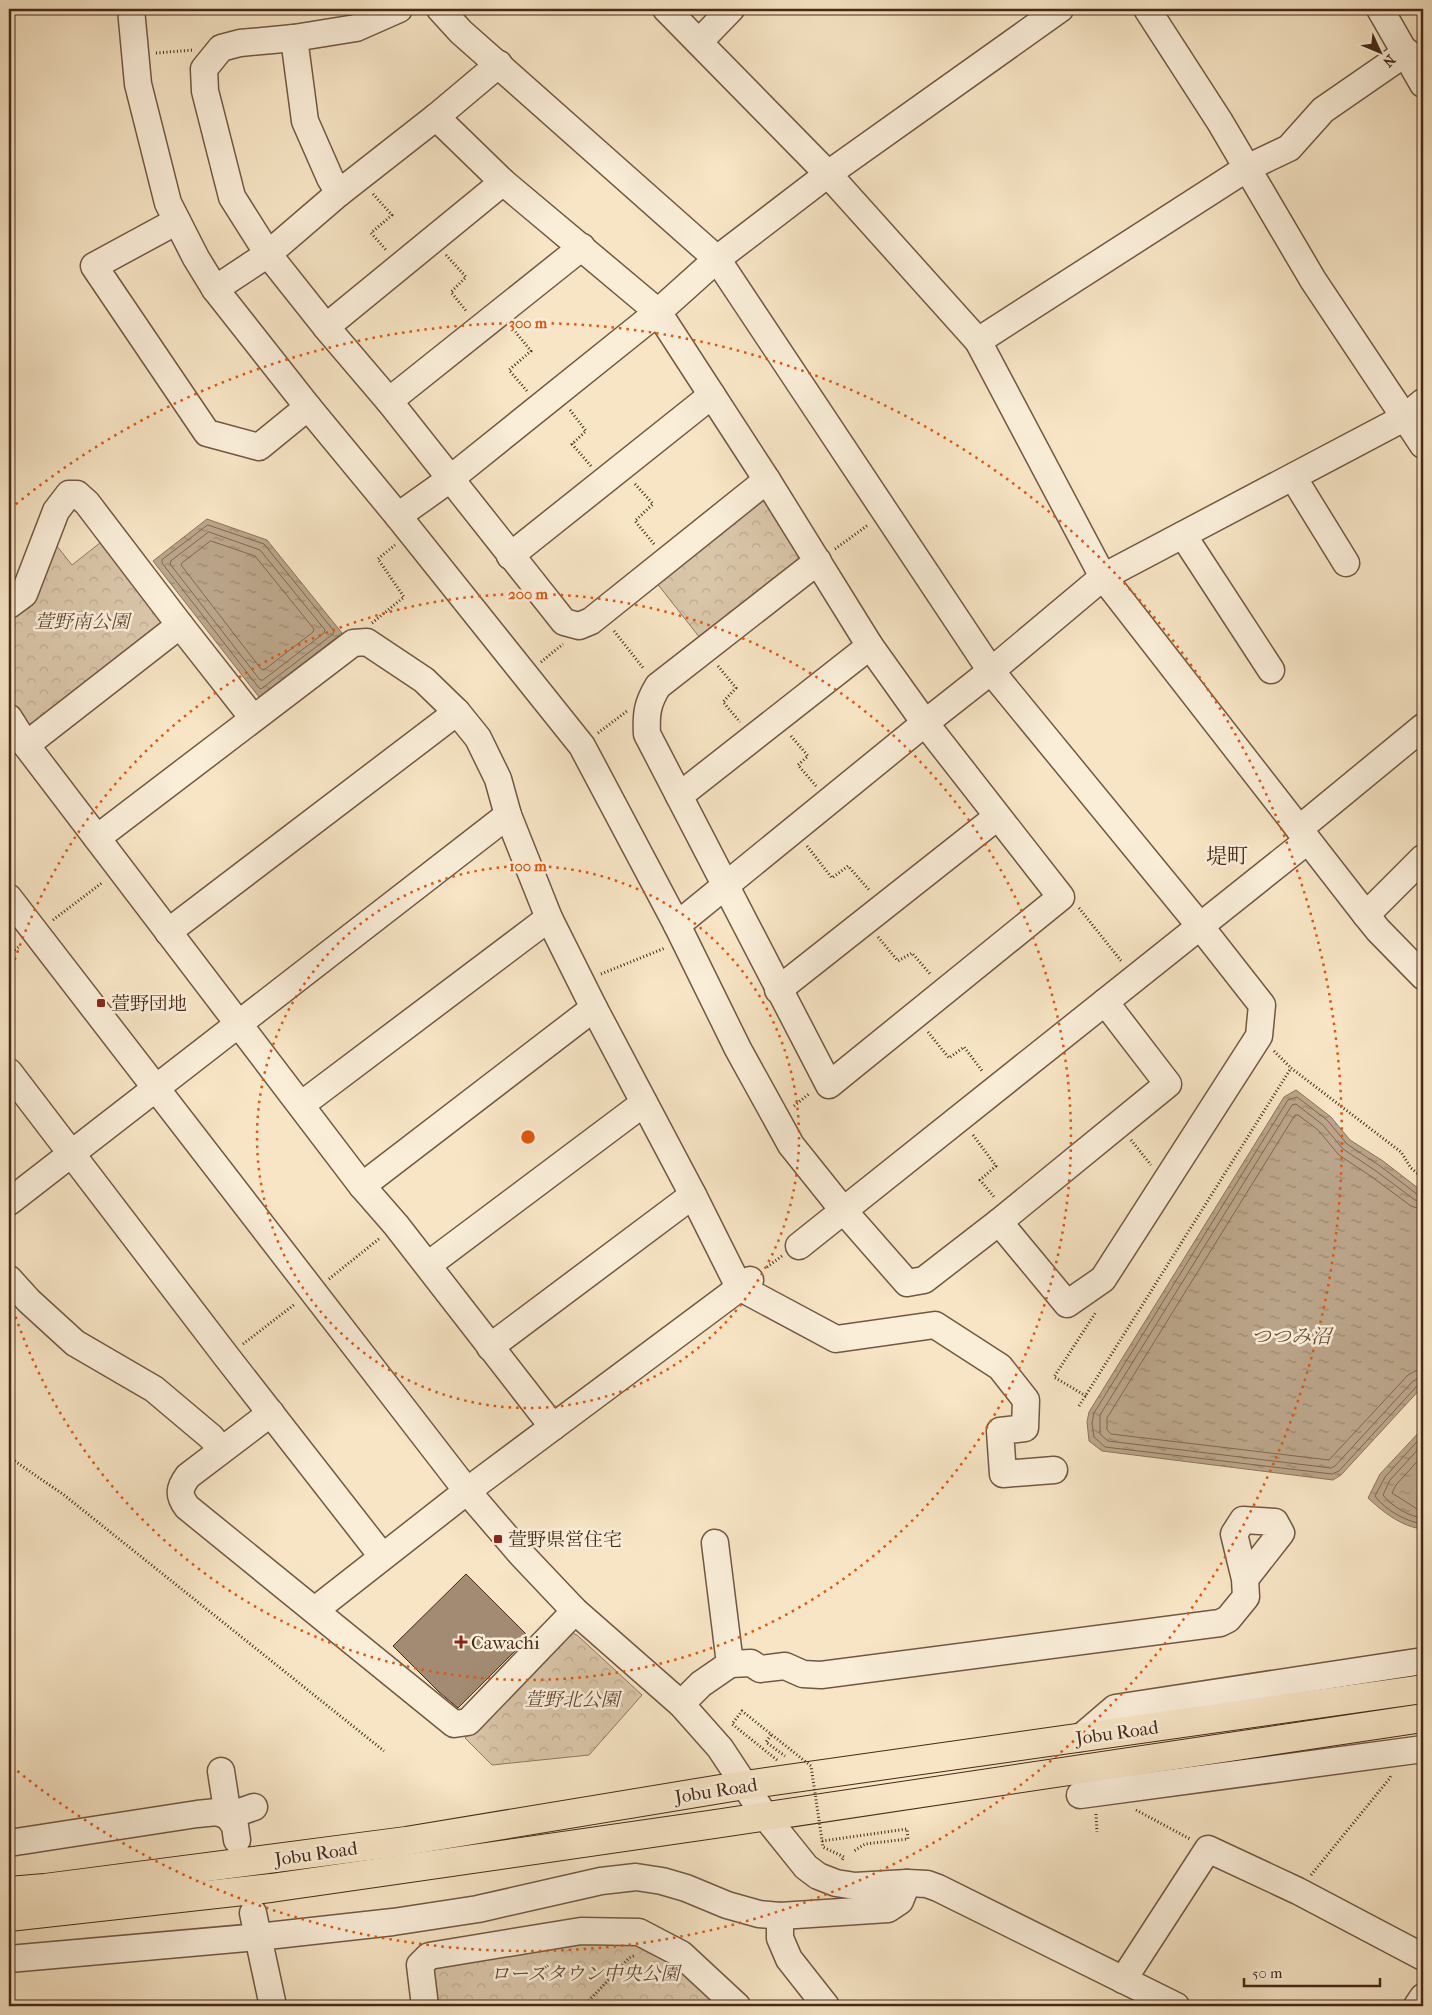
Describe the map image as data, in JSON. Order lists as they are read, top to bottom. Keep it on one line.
{"streets":{"highway":["Jobu Road"]},"districts":["堤町"],"water":["つつみ沼"],"parks":["萱野南公園","萱野北公園","ローズタウン中央公園"],"places":{"transit":["萱野団地","萱野県営住宅"],"health":["Cawachi"]},"scale_bar":"50 m","north":"bottom right","rings":["300 m","200 m","100 m"]}
